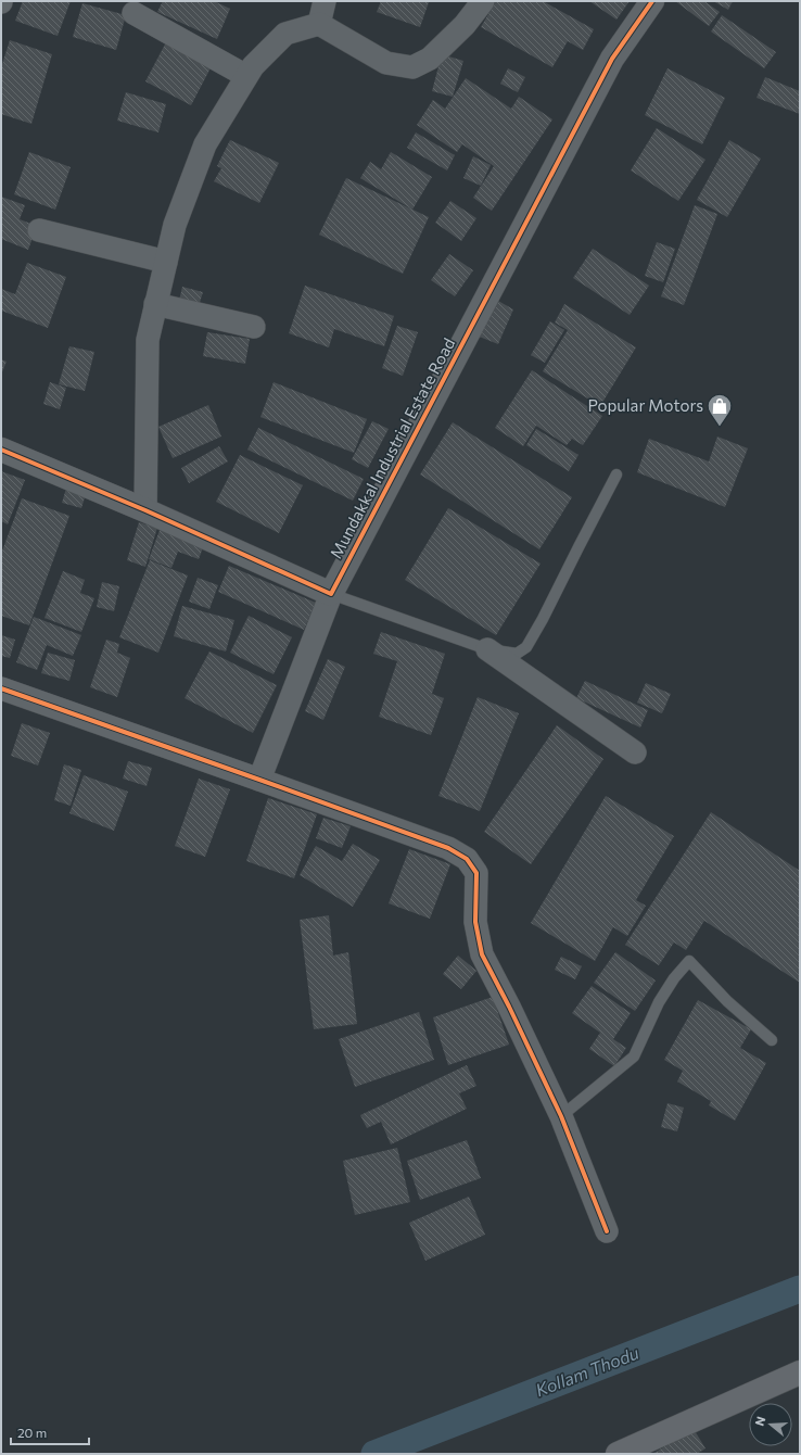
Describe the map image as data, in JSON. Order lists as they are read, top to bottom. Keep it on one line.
{"streets":{"street":["Mundakkal Industrial Estate Road"]},"water":["Kollam Thodu"],"places":{"shop":["Popular Motors"]},"scale_bar":"20 m","north":"left"}
